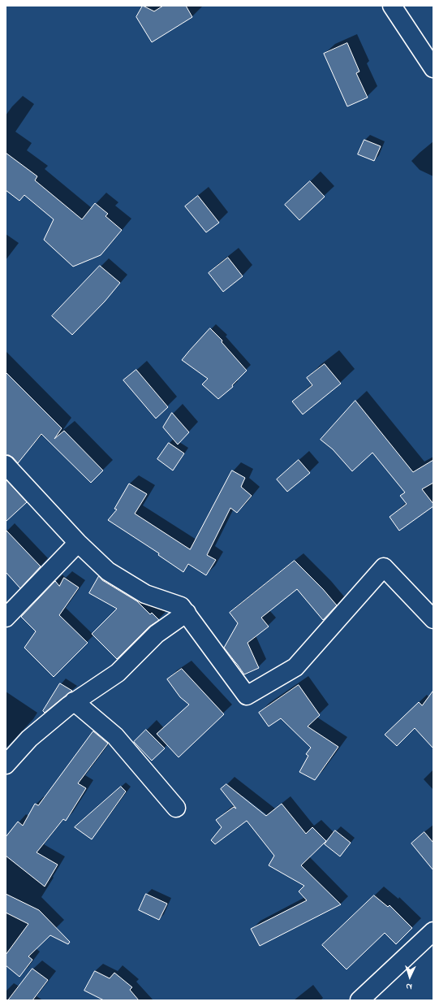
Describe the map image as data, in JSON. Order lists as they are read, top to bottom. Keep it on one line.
{"north":"bottom"}
